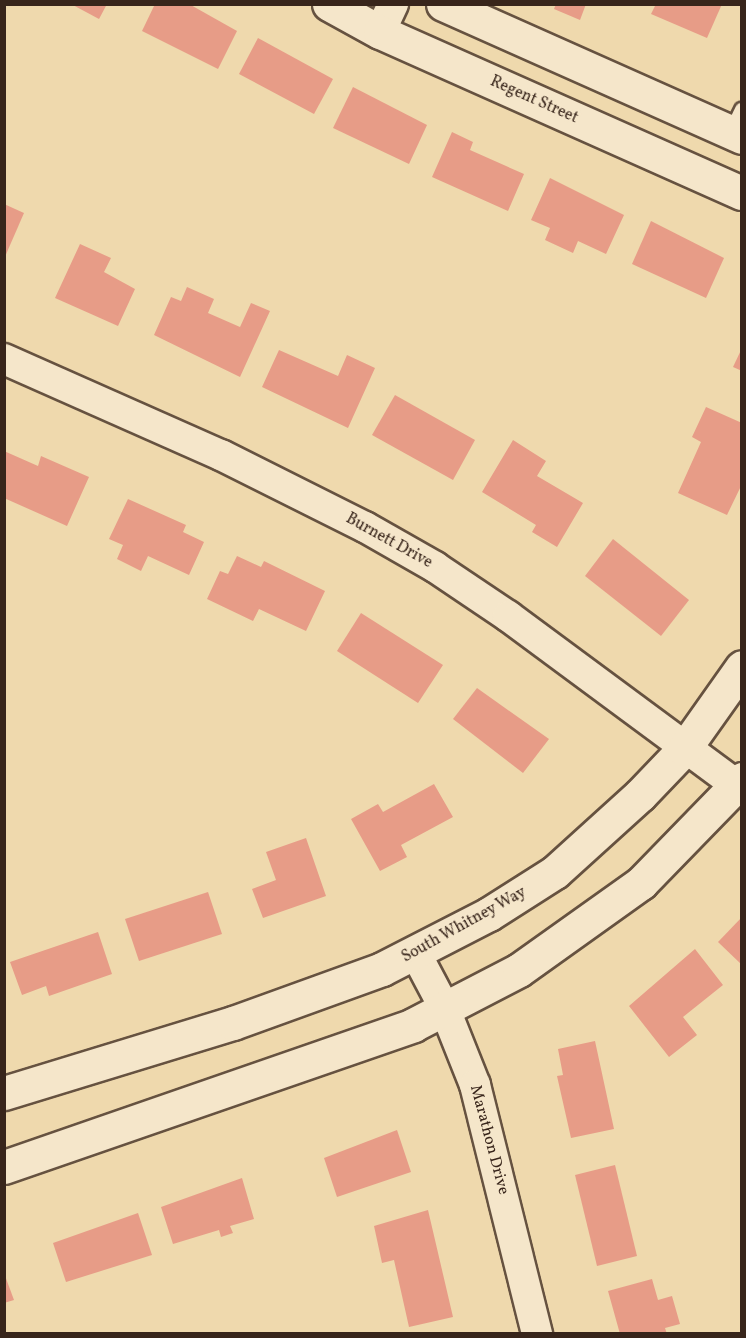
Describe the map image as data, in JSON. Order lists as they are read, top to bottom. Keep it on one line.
{"streets":{"main road":["Regent Street","South Whitney Way"],"street":["Burnett Drive","Marathon Drive"]},"crossings":[["Burnett Drive","South Whitney Way"],["South Whitney Way","Marathon Drive"]]}
